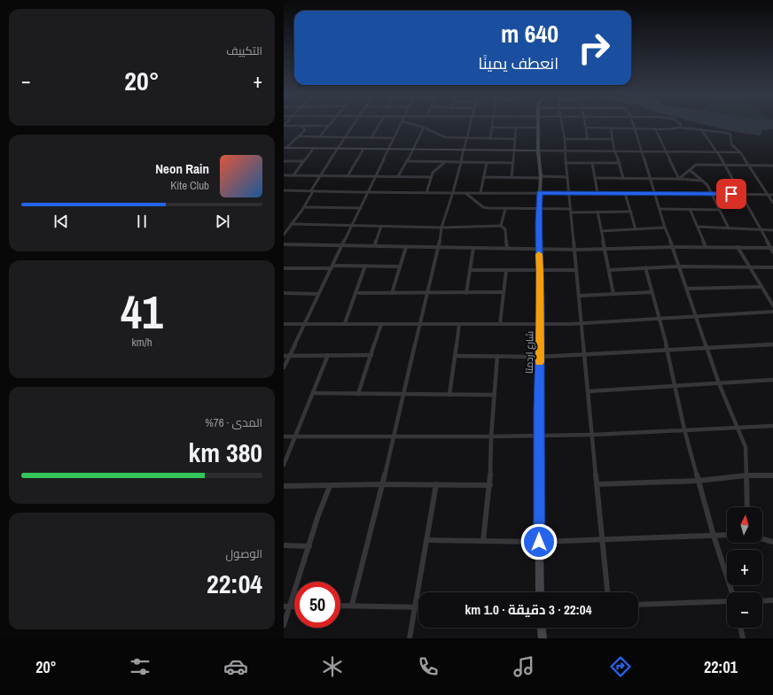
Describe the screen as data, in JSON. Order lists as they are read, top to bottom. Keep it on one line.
{"streets":{"main road":["شارع اردمتا"]},"north":"top","page":{"tile":["التكييف",["41","km/h"],["المدى · 76%","380 km"],["الوصول","22:04"]],"turn":["640 m","انعطف يمينًا"],"heat":["−","20°","+"],"song":["Neon Rain","Kite Club"],"map_buttons":["+","−"],"limit":"50","trip":"22:04 · 3 دقيقة · 1.0 km","tabs":["22:01","20°"]}}
